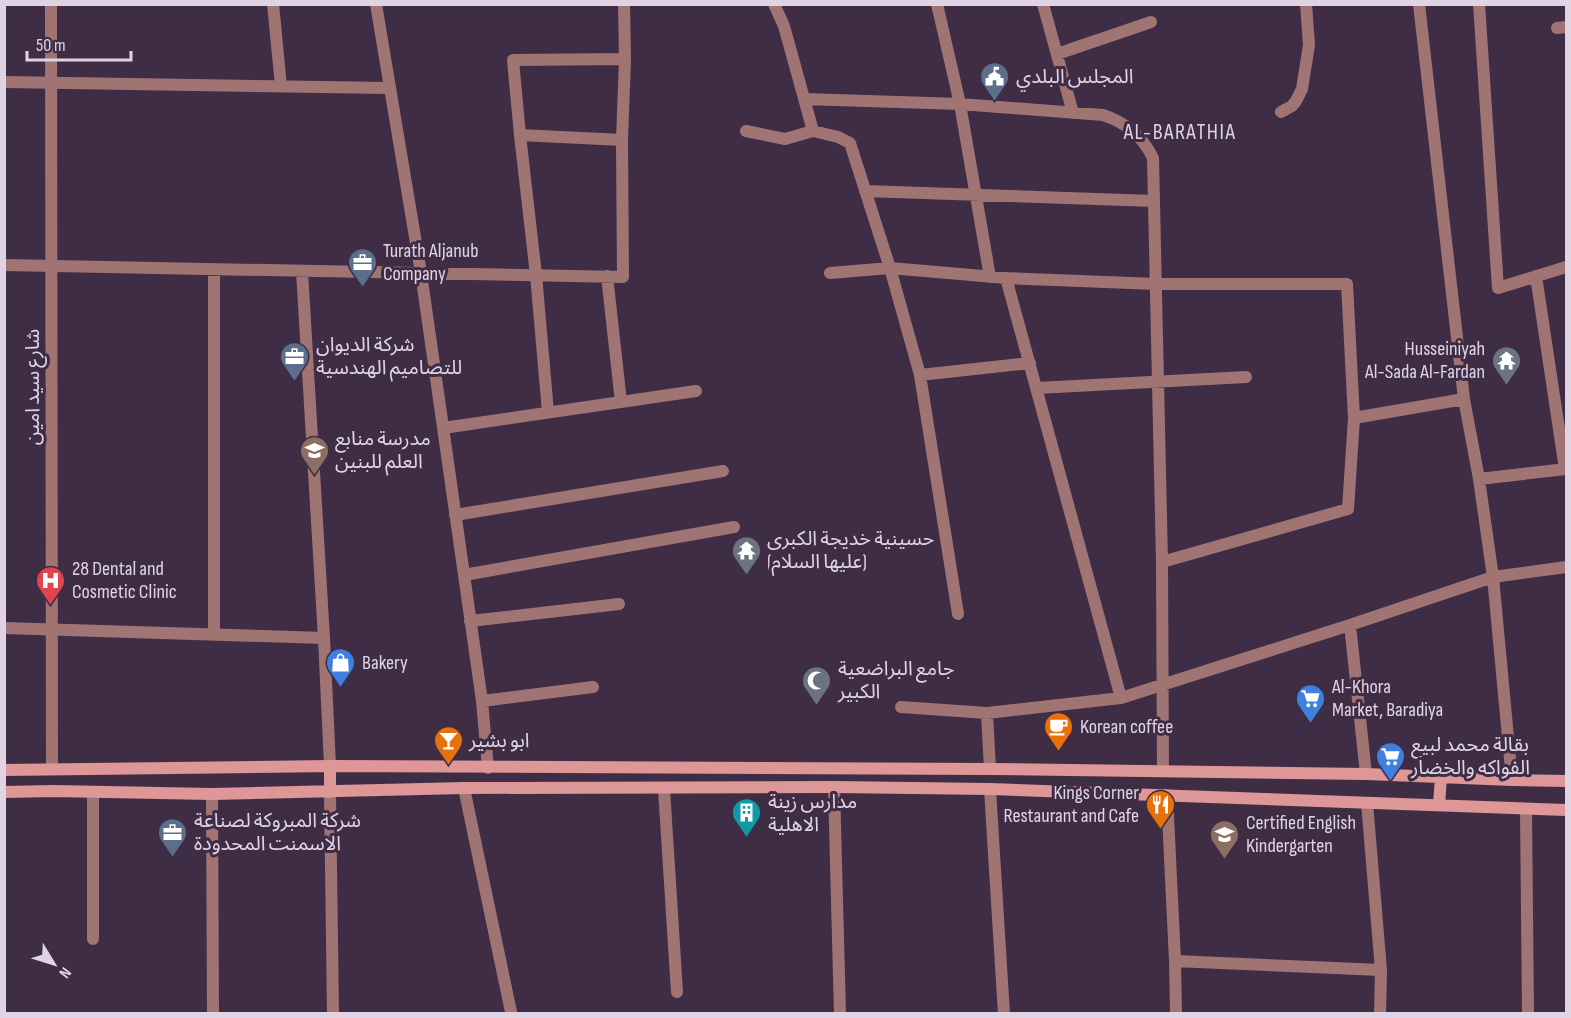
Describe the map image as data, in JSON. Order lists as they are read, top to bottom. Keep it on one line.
{"streets":{"street":["شارع سيد امين"]},"districts":["AL-BARATHIA"],"places":{"public building":["المجلس البلدي"],"office":["Turath Aljanub Company","شركة الديوان للتصاميم الهندسية","شركة المبروكة لصناعة الاسمنت المحدودة"],"temple":["Husseiniyah Al-Sada Al-Fardan","حسينية خديجة الكبرى (عليها السلام)"],"school or university":["مدرسة منابع العلم للبنين","Certified English Kindergarten"],"hospital":["28 Dental and Cosmetic Clinic"],"shop":["Bakery"],"mosque":["جامع البراضعية الكبير"],"supermarket":["Al-Khora Market, Baradiya","بقالة محمد لبيع الفواكه والخضار"],"cafe":["Korean coffee"],"bar":["ابو بشير"],"restaurant":["Kings Corner Restaurant and Cafe"],"building":["مدارس زينة الاهلية"]},"scale_bar":"50 m","north":"bottom right"}
